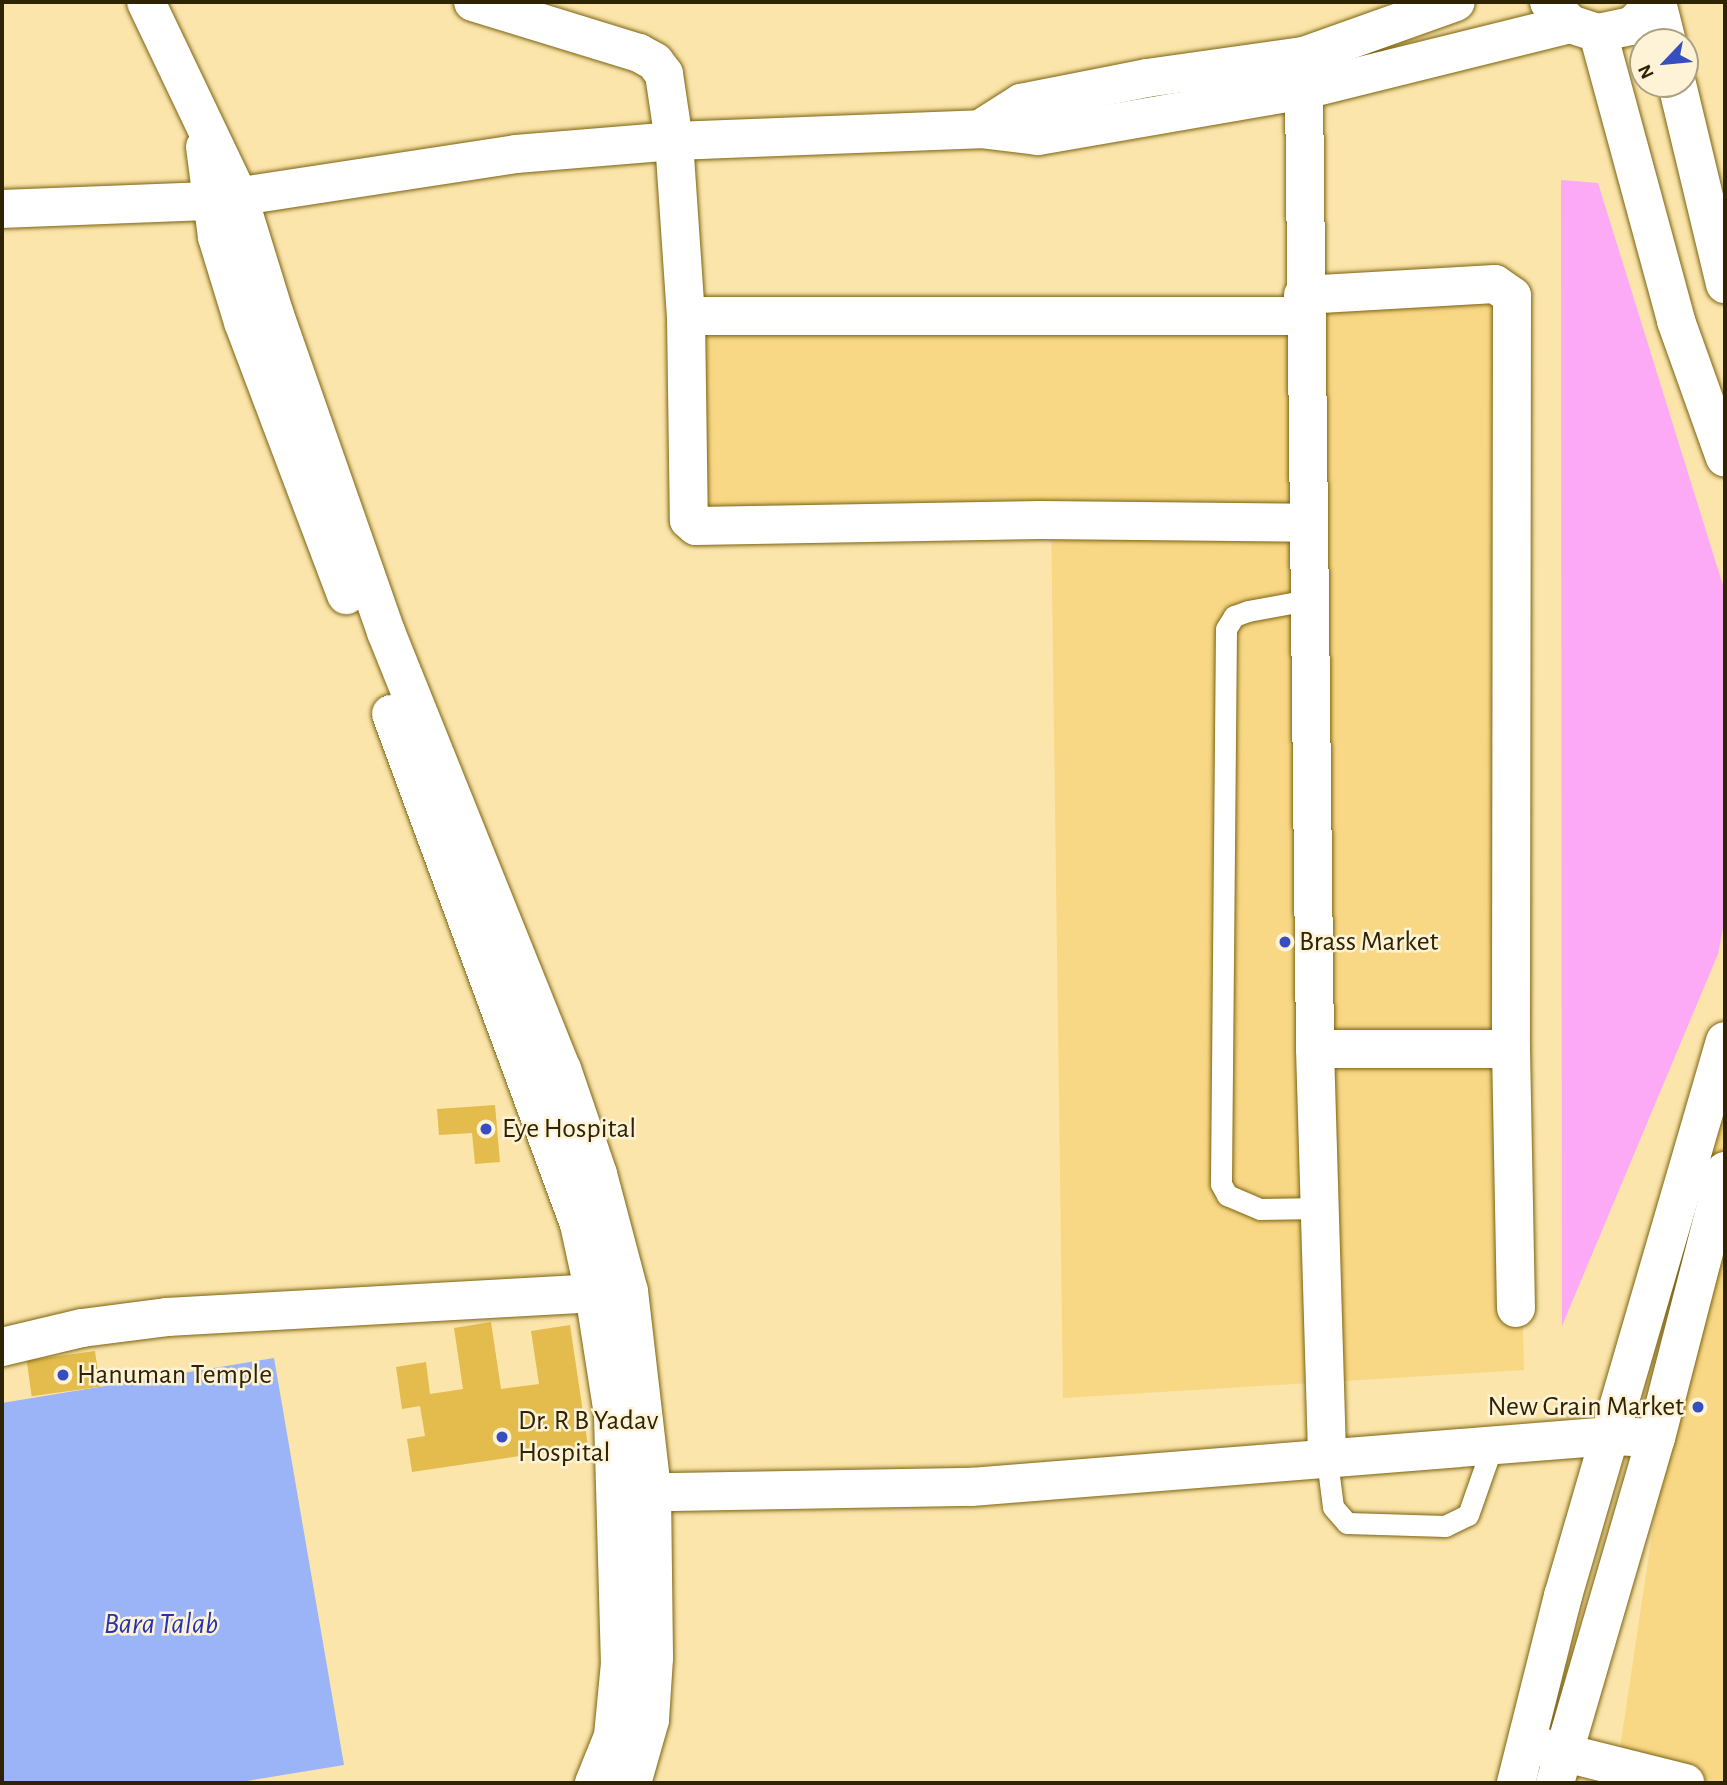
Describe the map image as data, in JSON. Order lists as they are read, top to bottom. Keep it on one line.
{"water":["Bara Talab"],"places":["Brass Market","Eye Hospital","Hanuman Temple","New Grain Market","Dr. R B Yadav Hospital"],"north":"bottom left"}
